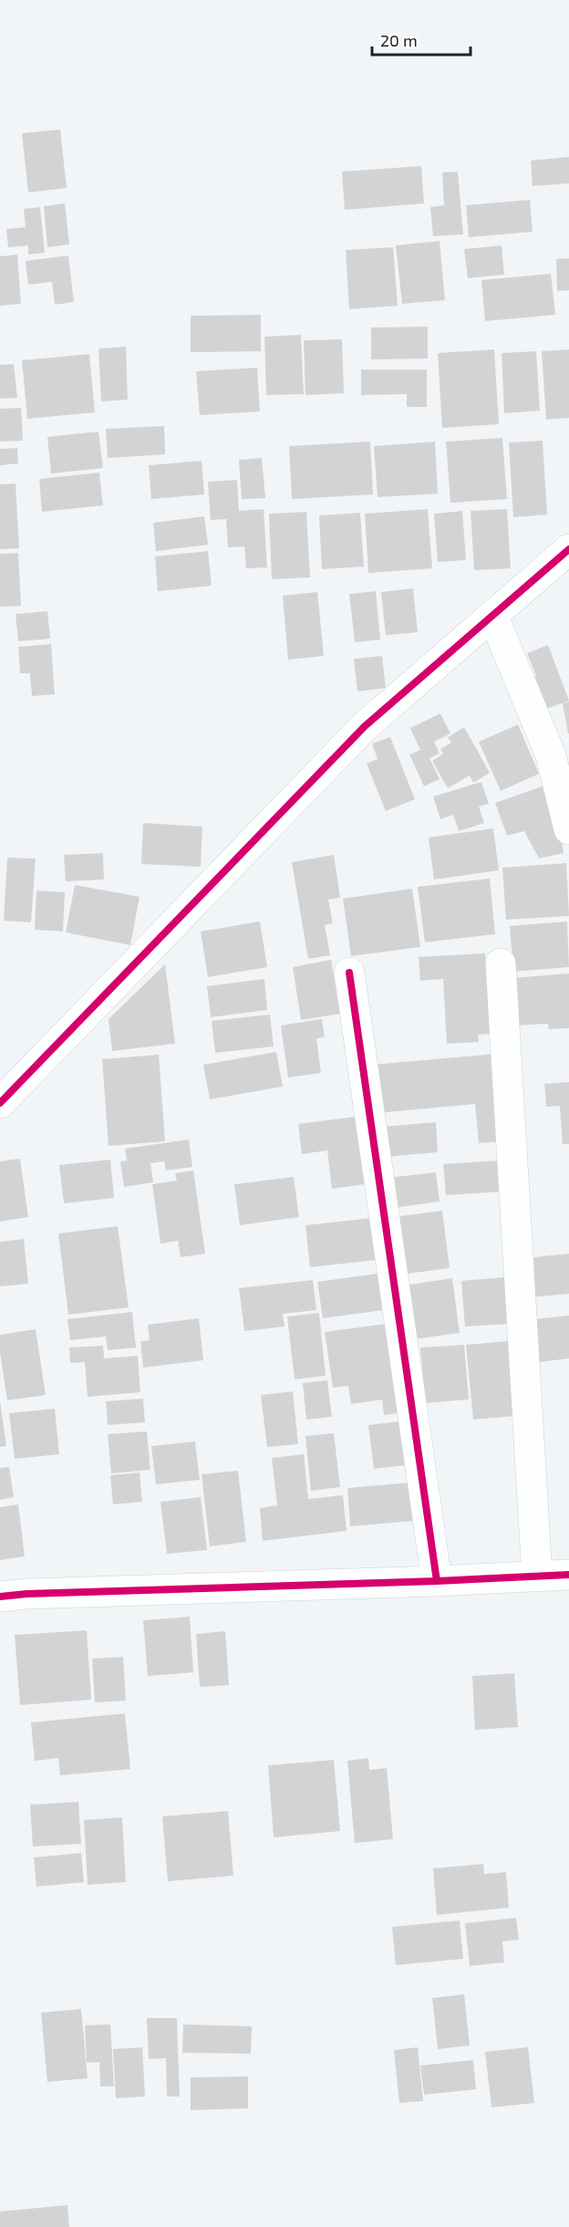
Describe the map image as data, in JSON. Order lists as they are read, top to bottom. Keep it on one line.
{"scale_bar":"20 m"}
